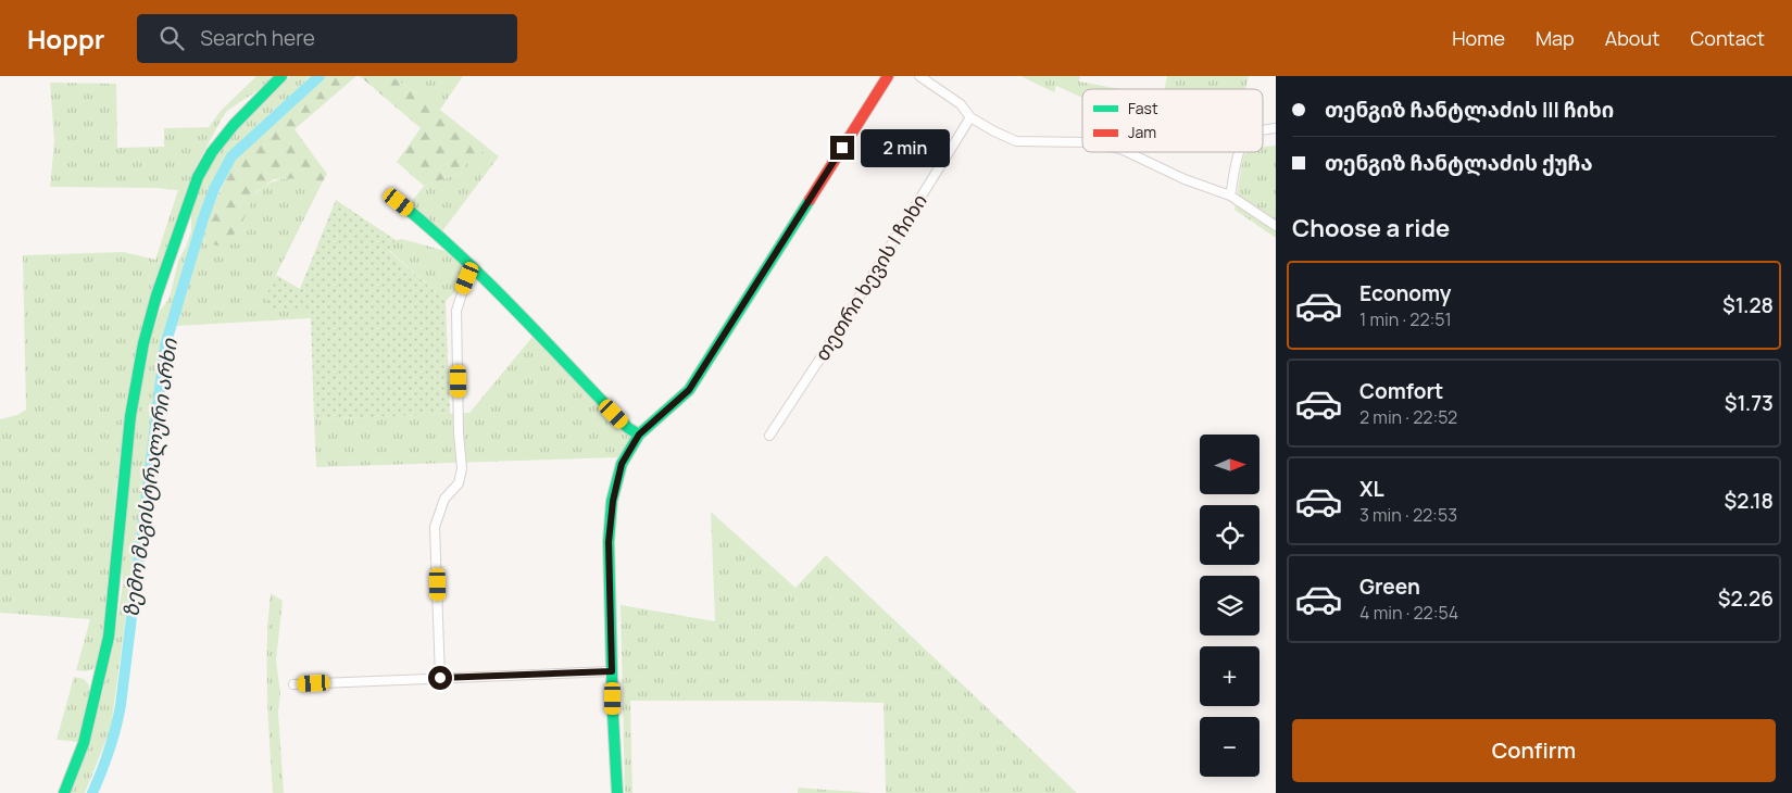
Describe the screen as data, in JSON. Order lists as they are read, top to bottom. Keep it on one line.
{"streets":{"street":["თეთრი ხევის I ჩიხი"]},"water":["ზემო მაგისტრალური არხი"],"legend":["Fast","Jam"],"north":"right","page":{"header":"Hoppr","search":"Search here","nav":["Home","Map","About","Contact"],"banner":["თენგიზ ჩანტლაძის III ჩიხი","თენგიზ ჩანტლაძის ქუჩა"],"bubble":"2 min","heading":"Choose a ride","list":[{"name":"Economy","note":"1 min · 22:51","value":"$1.28"},{"name":"Comfort","note":"2 min · 22:52","value":"$1.73"},{"name":"XL","note":"3 min · 22:53","value":"$2.18"},{"name":"Green","note":"4 min · 22:54","value":"$2.26"}],"map_buttons":["+","−"],"buttons":"Confirm"}}
